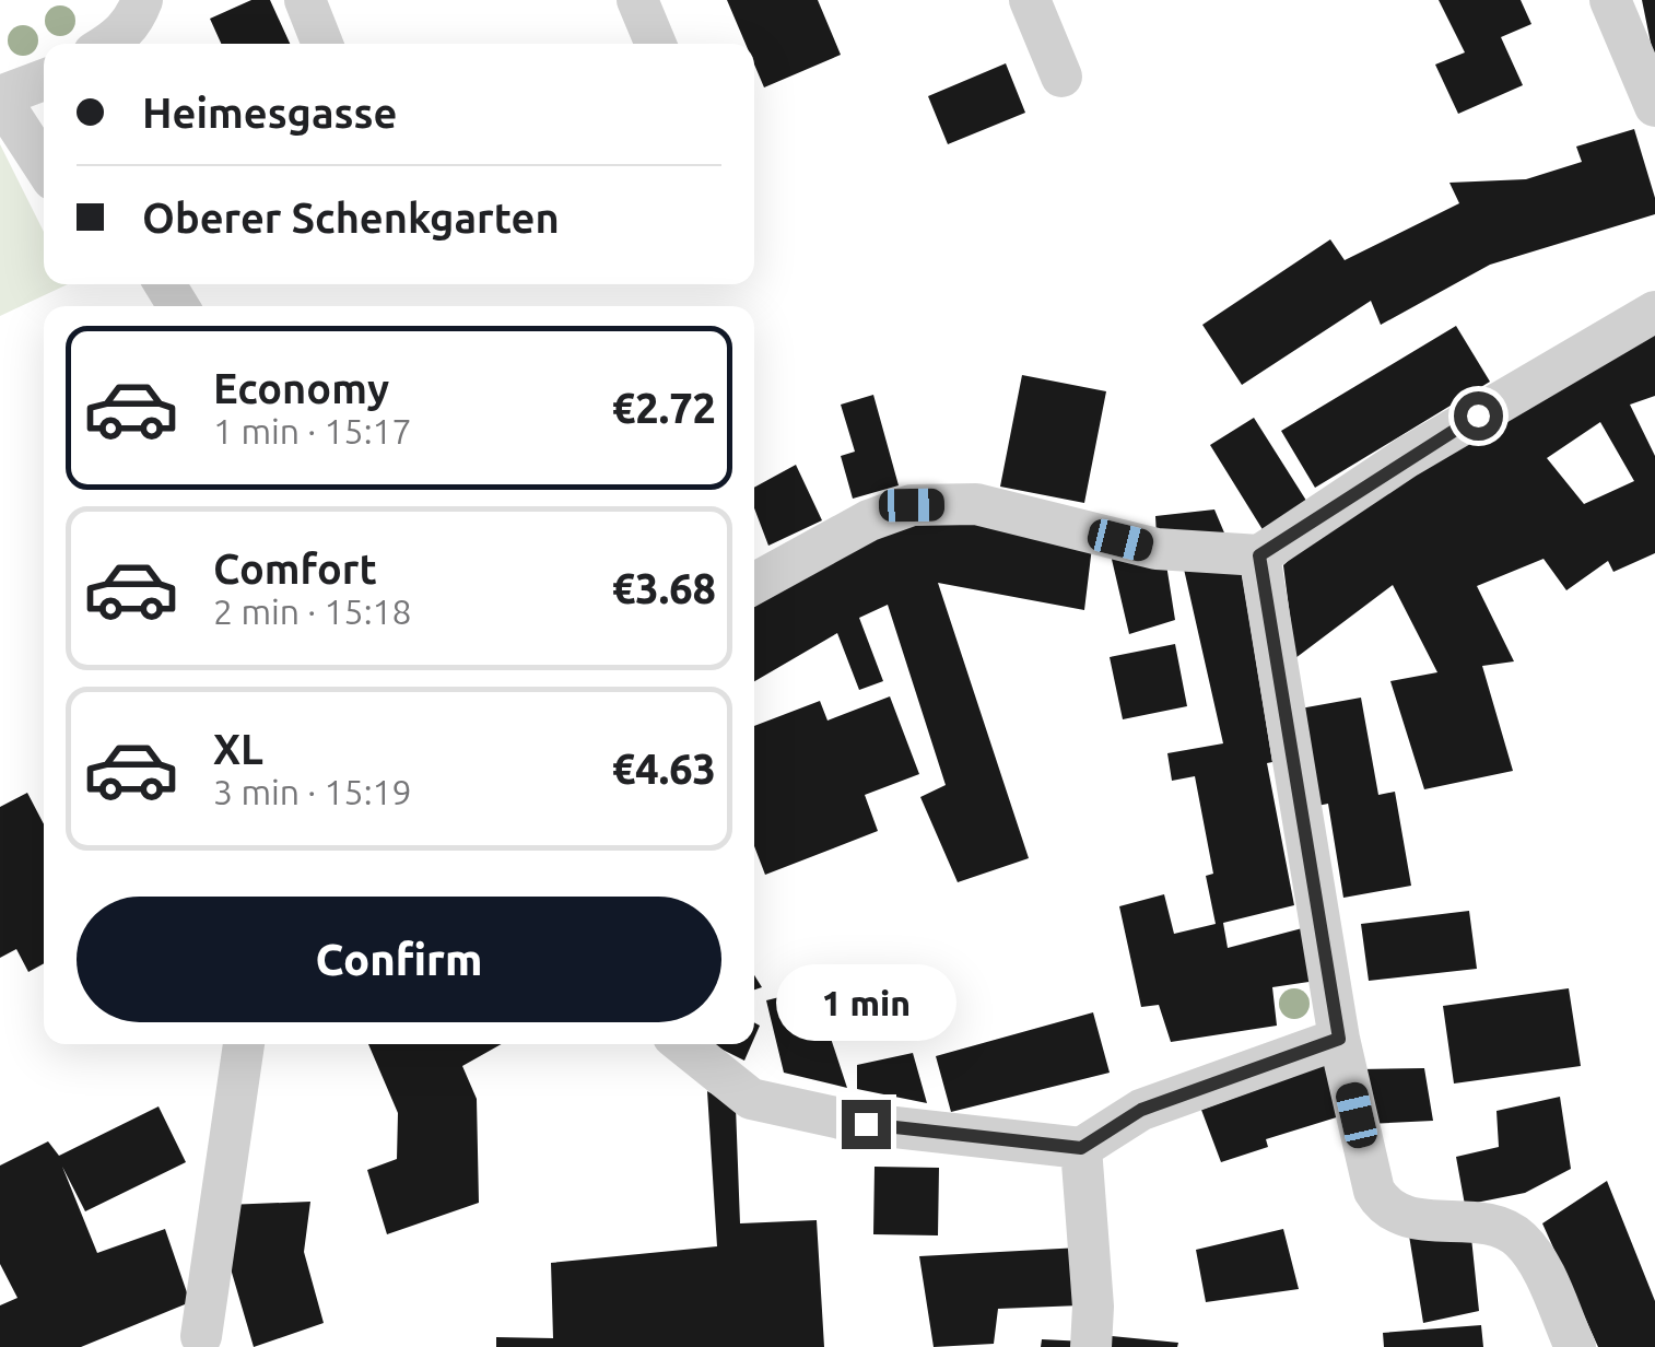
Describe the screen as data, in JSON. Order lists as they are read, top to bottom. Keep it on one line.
{"page":{"banner":["Heimesgasse","Oberer Schenkgarten"],"list":[{"name":"Economy","note":"1 min · 15:17","value":"€2.72"},{"name":"Comfort","note":"2 min · 15:18","value":"€3.68"},{"name":"XL","note":"3 min · 15:19","value":"€4.63"}],"buttons":"Confirm","bubble":"1 min"}}
